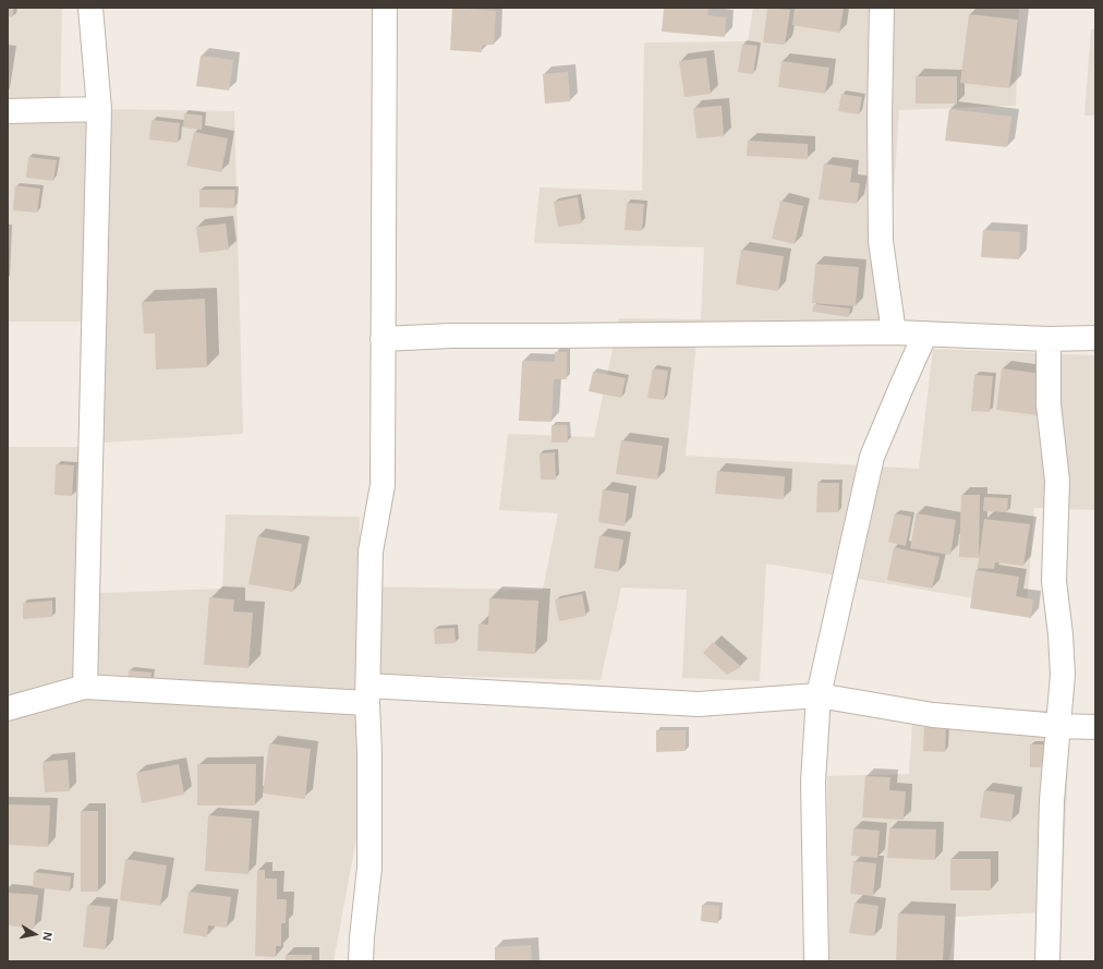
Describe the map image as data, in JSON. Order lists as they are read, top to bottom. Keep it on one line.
{"north":"right"}
